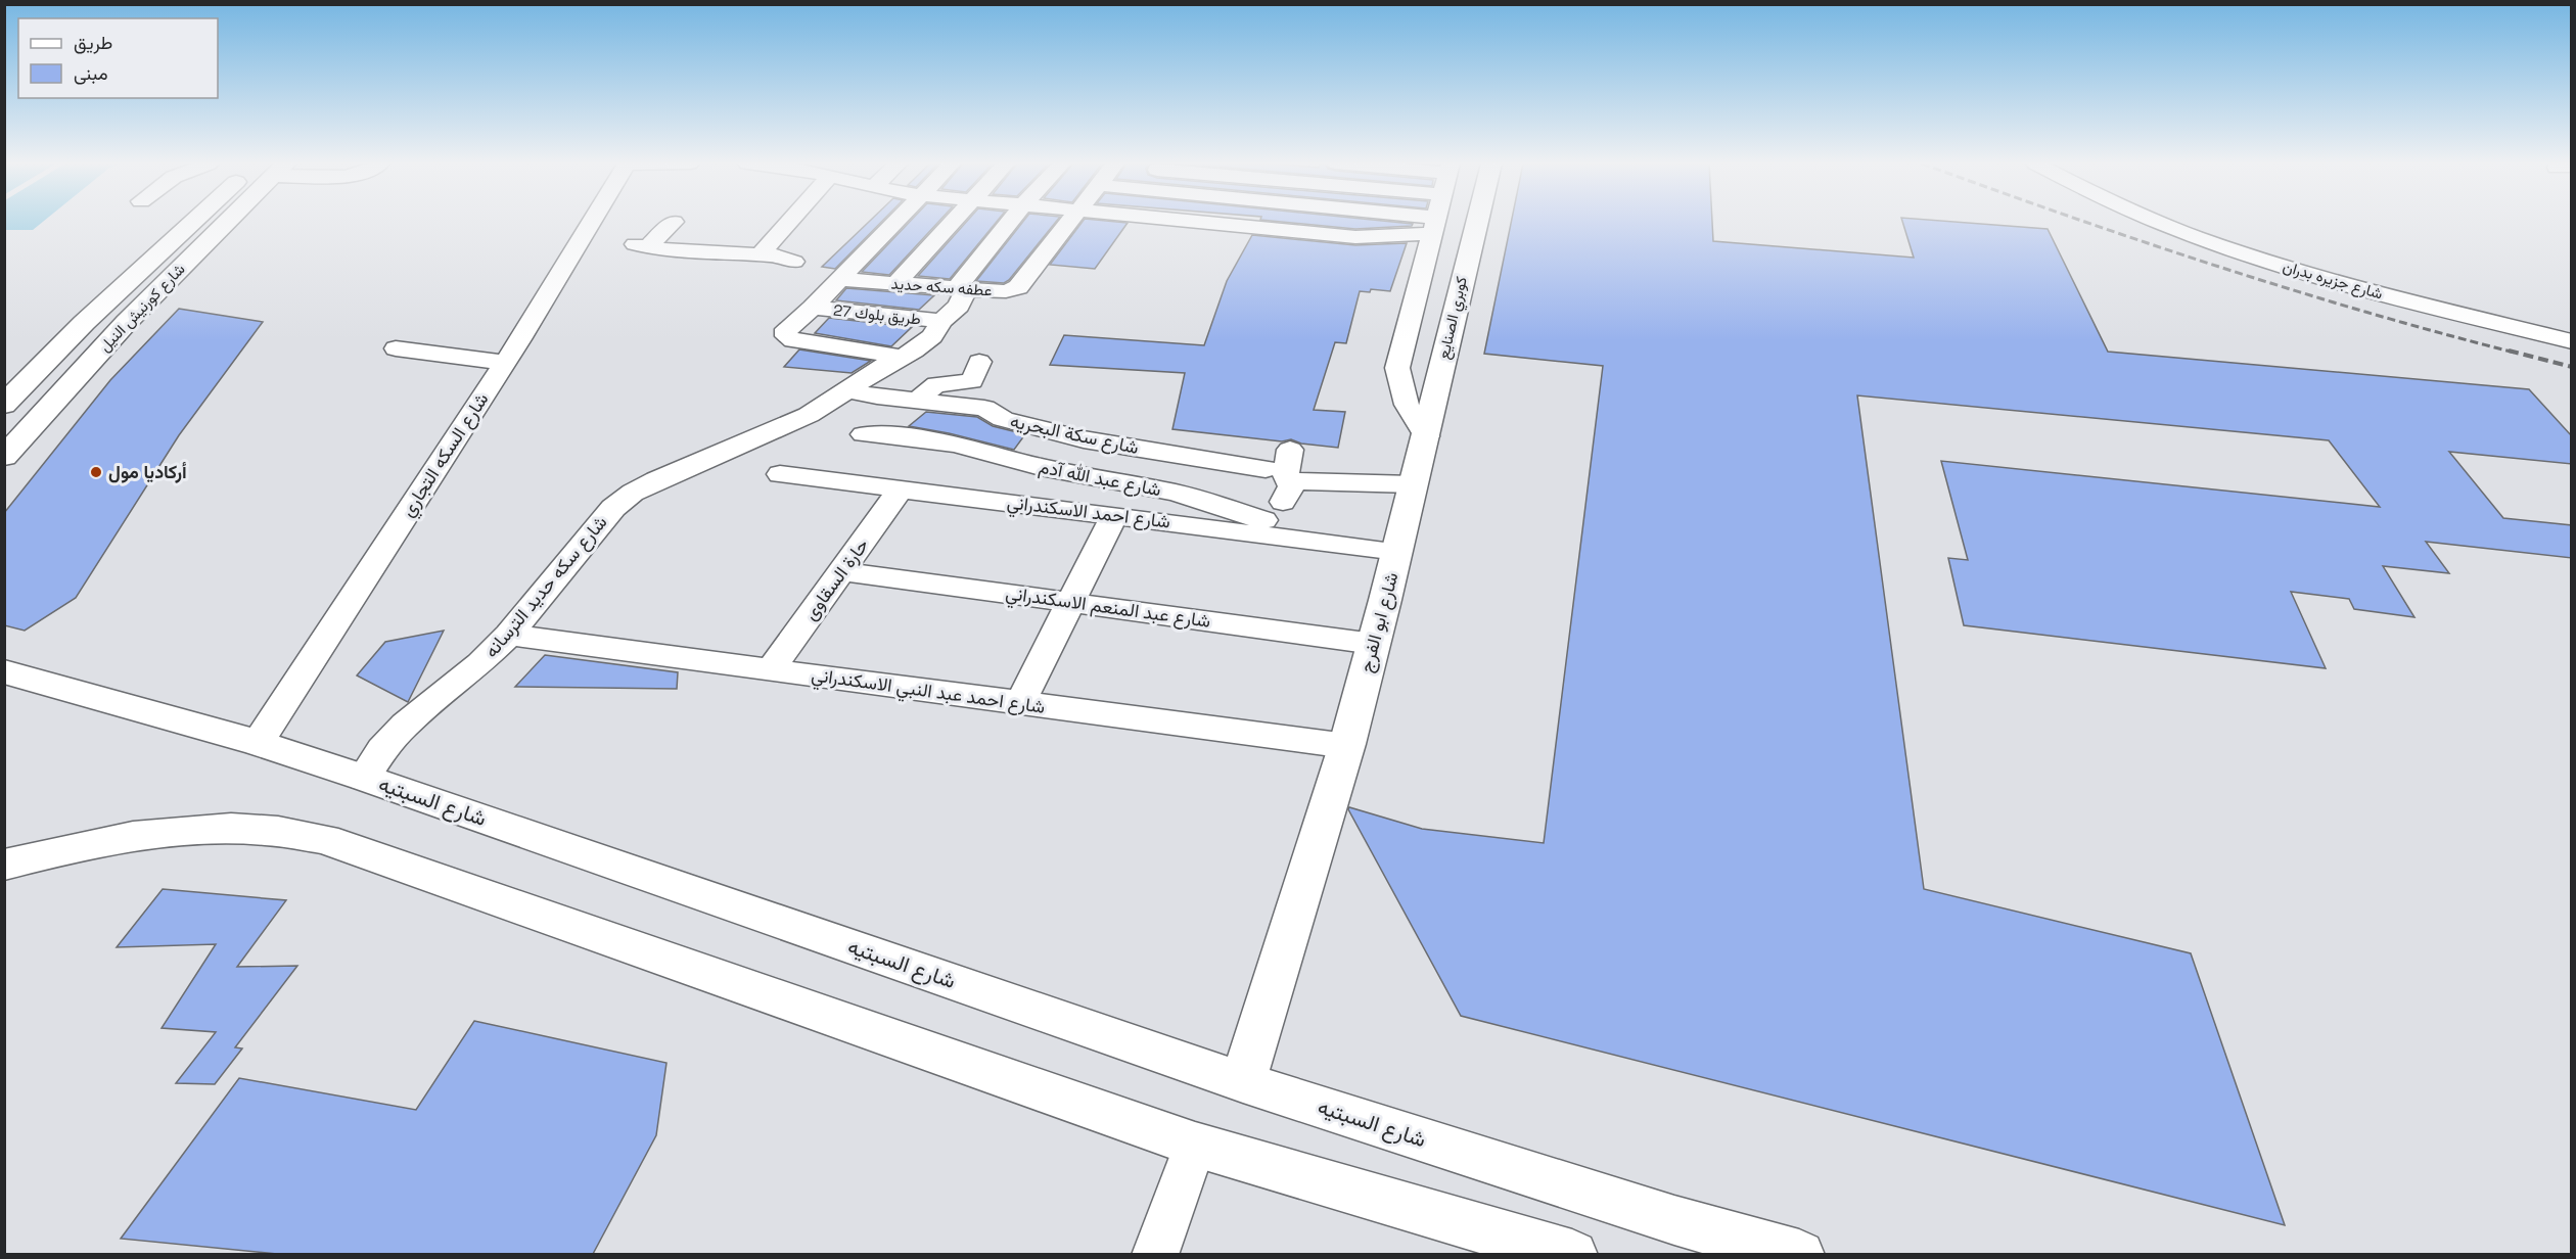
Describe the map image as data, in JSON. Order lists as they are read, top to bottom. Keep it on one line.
{"streets":{"main road":["شارع كورنيش النيل","كوبري الصنايع","شارع ابو الفرج","شارع السبتيه"],"street":["شارع جزيره بدران","عطفه سكه حديد","طريق بلوك 27","شارع سكة البحريه","شارع السكه التجاري","شارع عبد الله آدم","شارع احمد الاسكندراني","حارة السقاوى","شارع سكه حديد الترسانه","شارع عبد المنعم الاسكندراني","شارع احمد عبد النبي الاسكندراني"]},"crossings":[["عطفه سكه حديد","شارع سكه حديد الترسانه"],["طريق بلوك 27","شارع سكه حديد الترسانه"],["كوبري الصنايع","شارع ابو الفرج"],["شارع سكة البحريه","شارع عبد الله آدم"],["شارع سكة البحريه","شارع سكه حديد الترسانه"],["شارع السكه التجاري","شارع السبتيه"],["شارع عبد الله آدم","شارع احمد الاسكندراني"],["شارع احمد الاسكندراني","حارة السقاوى"],["شارع احمد الاسكندراني","شارع ابو الفرج"],["حارة السقاوى","شارع عبد المنعم الاسكندراني"],["حارة السقاوى","شارع احمد عبد النبي الاسكندراني"],["شارع سكه حديد الترسانه","شارع احمد عبد النبي الاسكندراني"],["شارع سكه حديد الترسانه","شارع السبتيه"],["شارع عبد المنعم الاسكندراني","شارع ابو الفرج"],["شارع ابو الفرج","شارع احمد عبد النبي الاسكندراني"],["شارع ابو الفرج","شارع السبتيه"]],"places":["أركاديا مول"],"legend":["طريق","مبنى"]}
